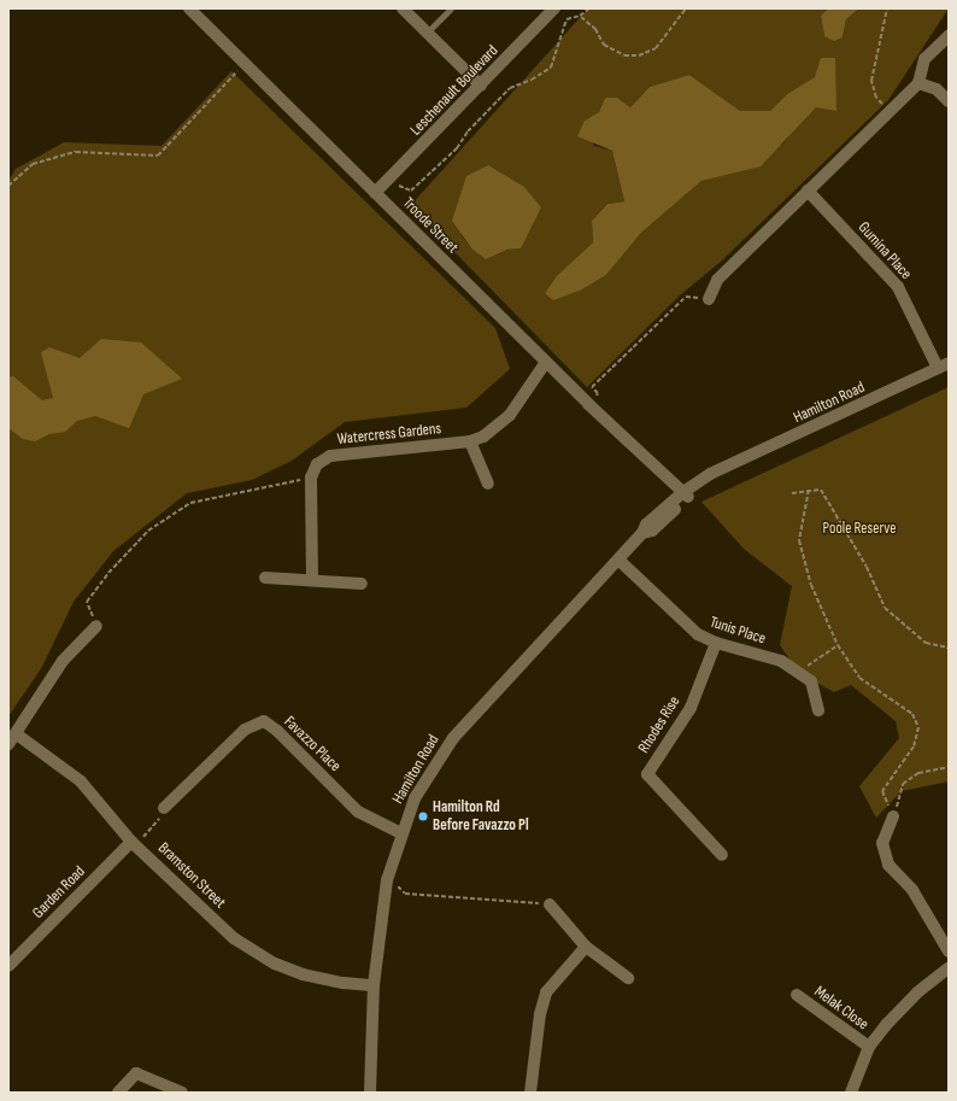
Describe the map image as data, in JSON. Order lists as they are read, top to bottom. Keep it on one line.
{"streets":{"street":["Leschenault Boulevard","Troode Street","Gumina Place","Hamilton Road","Watercress Gardens","Tunis Place","Rhodes Rise","Favazzo Place","Bramston Street","Garden Road","Melak Close"]},"crossings":[["Leschenault Boulevard","Troode Street"],["Troode Street","Hamilton Road"],["Troode Street","Watercress Gardens"],["Gumina Place","Hamilton Road"],["Hamilton Road","Tunis Place"],["Hamilton Road","Favazzo Place"],["Hamilton Road","Bramston Street"],["Tunis Place","Rhodes Rise"],["Bramston Street","Garden Road"]],"parks":["Poole Reserve"],"places":["Hamilton Rd Before Favazzo Pl"]}
